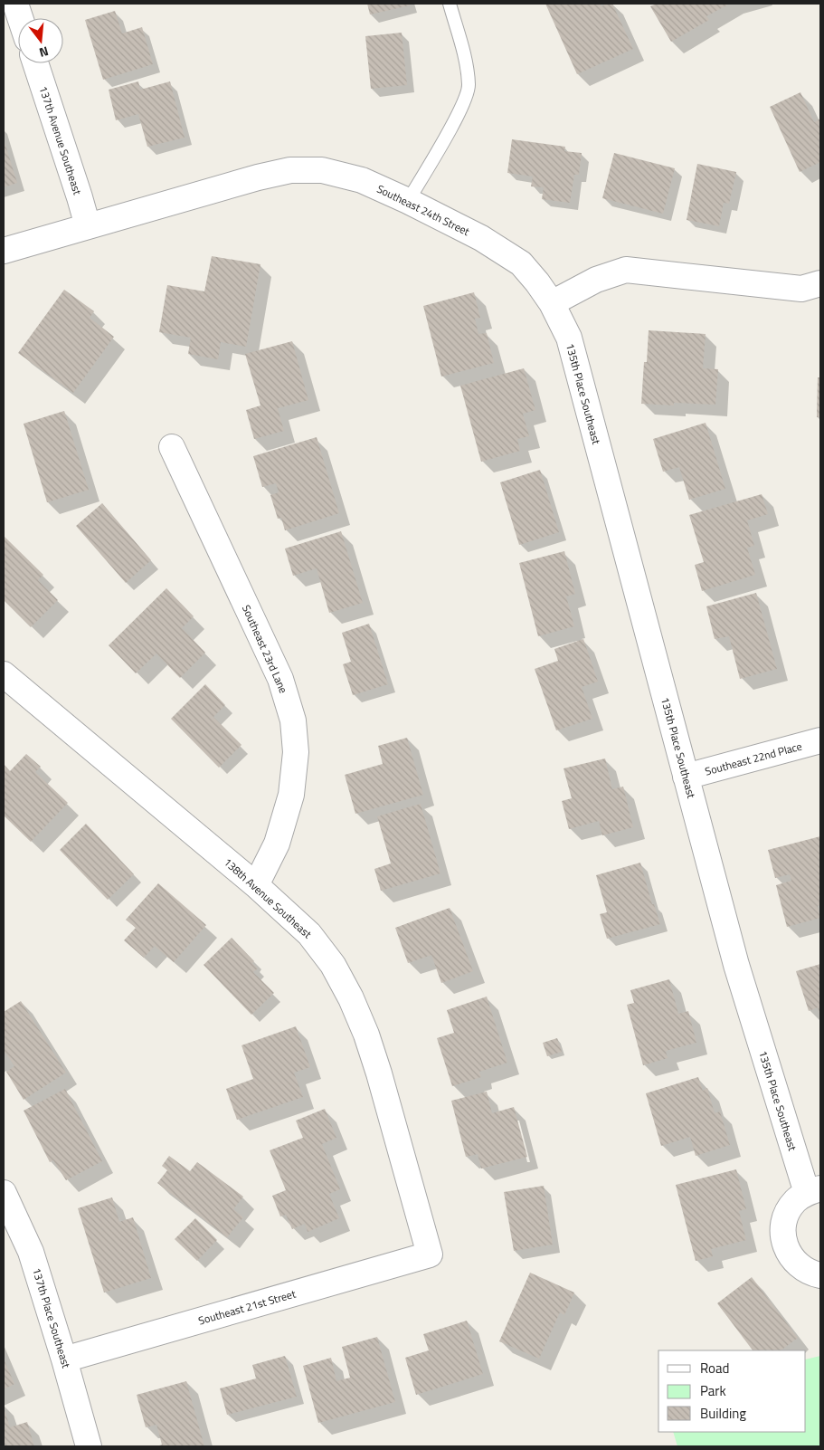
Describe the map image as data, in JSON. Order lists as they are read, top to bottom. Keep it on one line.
{"streets":{"street":["137th Avenue Southeast","Southeast 24th Street","135th Place Southeast","Southeast 23rd Lane","Southeast 22nd Place","138th Avenue Southeast","Southeast 21st Street","137th Place Southeast"]},"crossings":[["137th Avenue Southeast","Southeast 24th Street"],["Southeast 24th Street","135th Place Southeast"],["135th Place Southeast","Southeast 22nd Place"],["Southeast 23rd Lane","138th Avenue Southeast"],["138th Avenue Southeast","Southeast 21st Street"],["Southeast 21st Street","137th Place Southeast"]],"legend":["Road","Park","Building"],"north":"bottom"}
